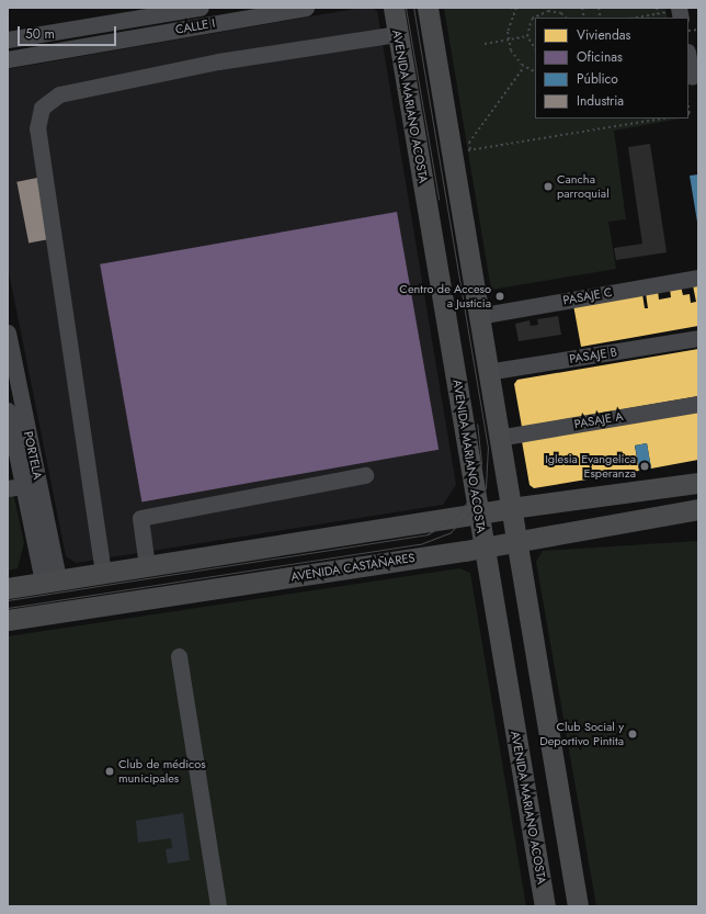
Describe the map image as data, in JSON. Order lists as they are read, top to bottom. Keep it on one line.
{"streets":{"main road":["AVENIDA MARIANO ACOSTA","AVENIDA CASTAÑARES"],"street":["CALLE I","PASAJE C","PASAJE B","PASAJE A","PORTELA"]},"crossings":[["AVENIDA MARIANO ACOSTA","AVENIDA CASTAÑARES"]],"places":["Cancha parroquial","Centro de Acceso a Justicia","Iglesia Evangelica Esperanza","Club Social y Deportivo Pintita","Club de médicos municipales"],"legend":["Viviendas","Oficinas","Público","Industria"],"scale_bar":"50 m"}
